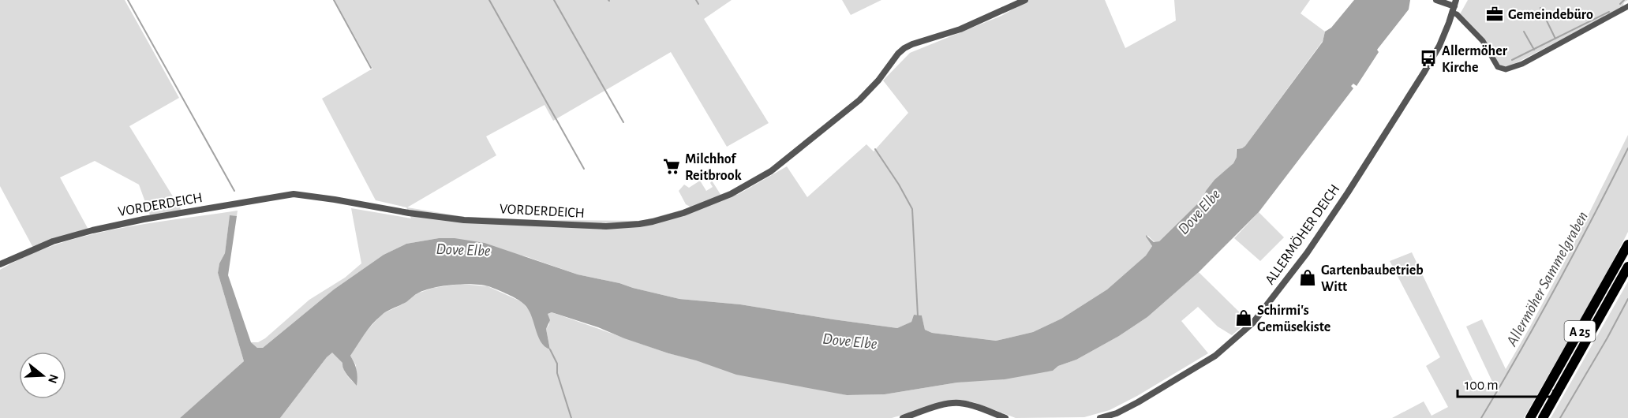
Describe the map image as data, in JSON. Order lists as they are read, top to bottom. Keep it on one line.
{"streets":{"highway":["A 25"],"street":["VORDERDEICH","ALLERMÖHER DEICH"]},"water":["Dove Elbe","Allermöher Sammelgraben"],"places":{"office":["Gemeindebüro"],"bus stop":["Allermöher Kirche"],"supermarket":["Milchhof Reitbrook"],"shop":["Gartenbaubetrieb Witt","Schirmi's Gemüsekiste"]},"scale_bar":"100 m","north":"right"}
